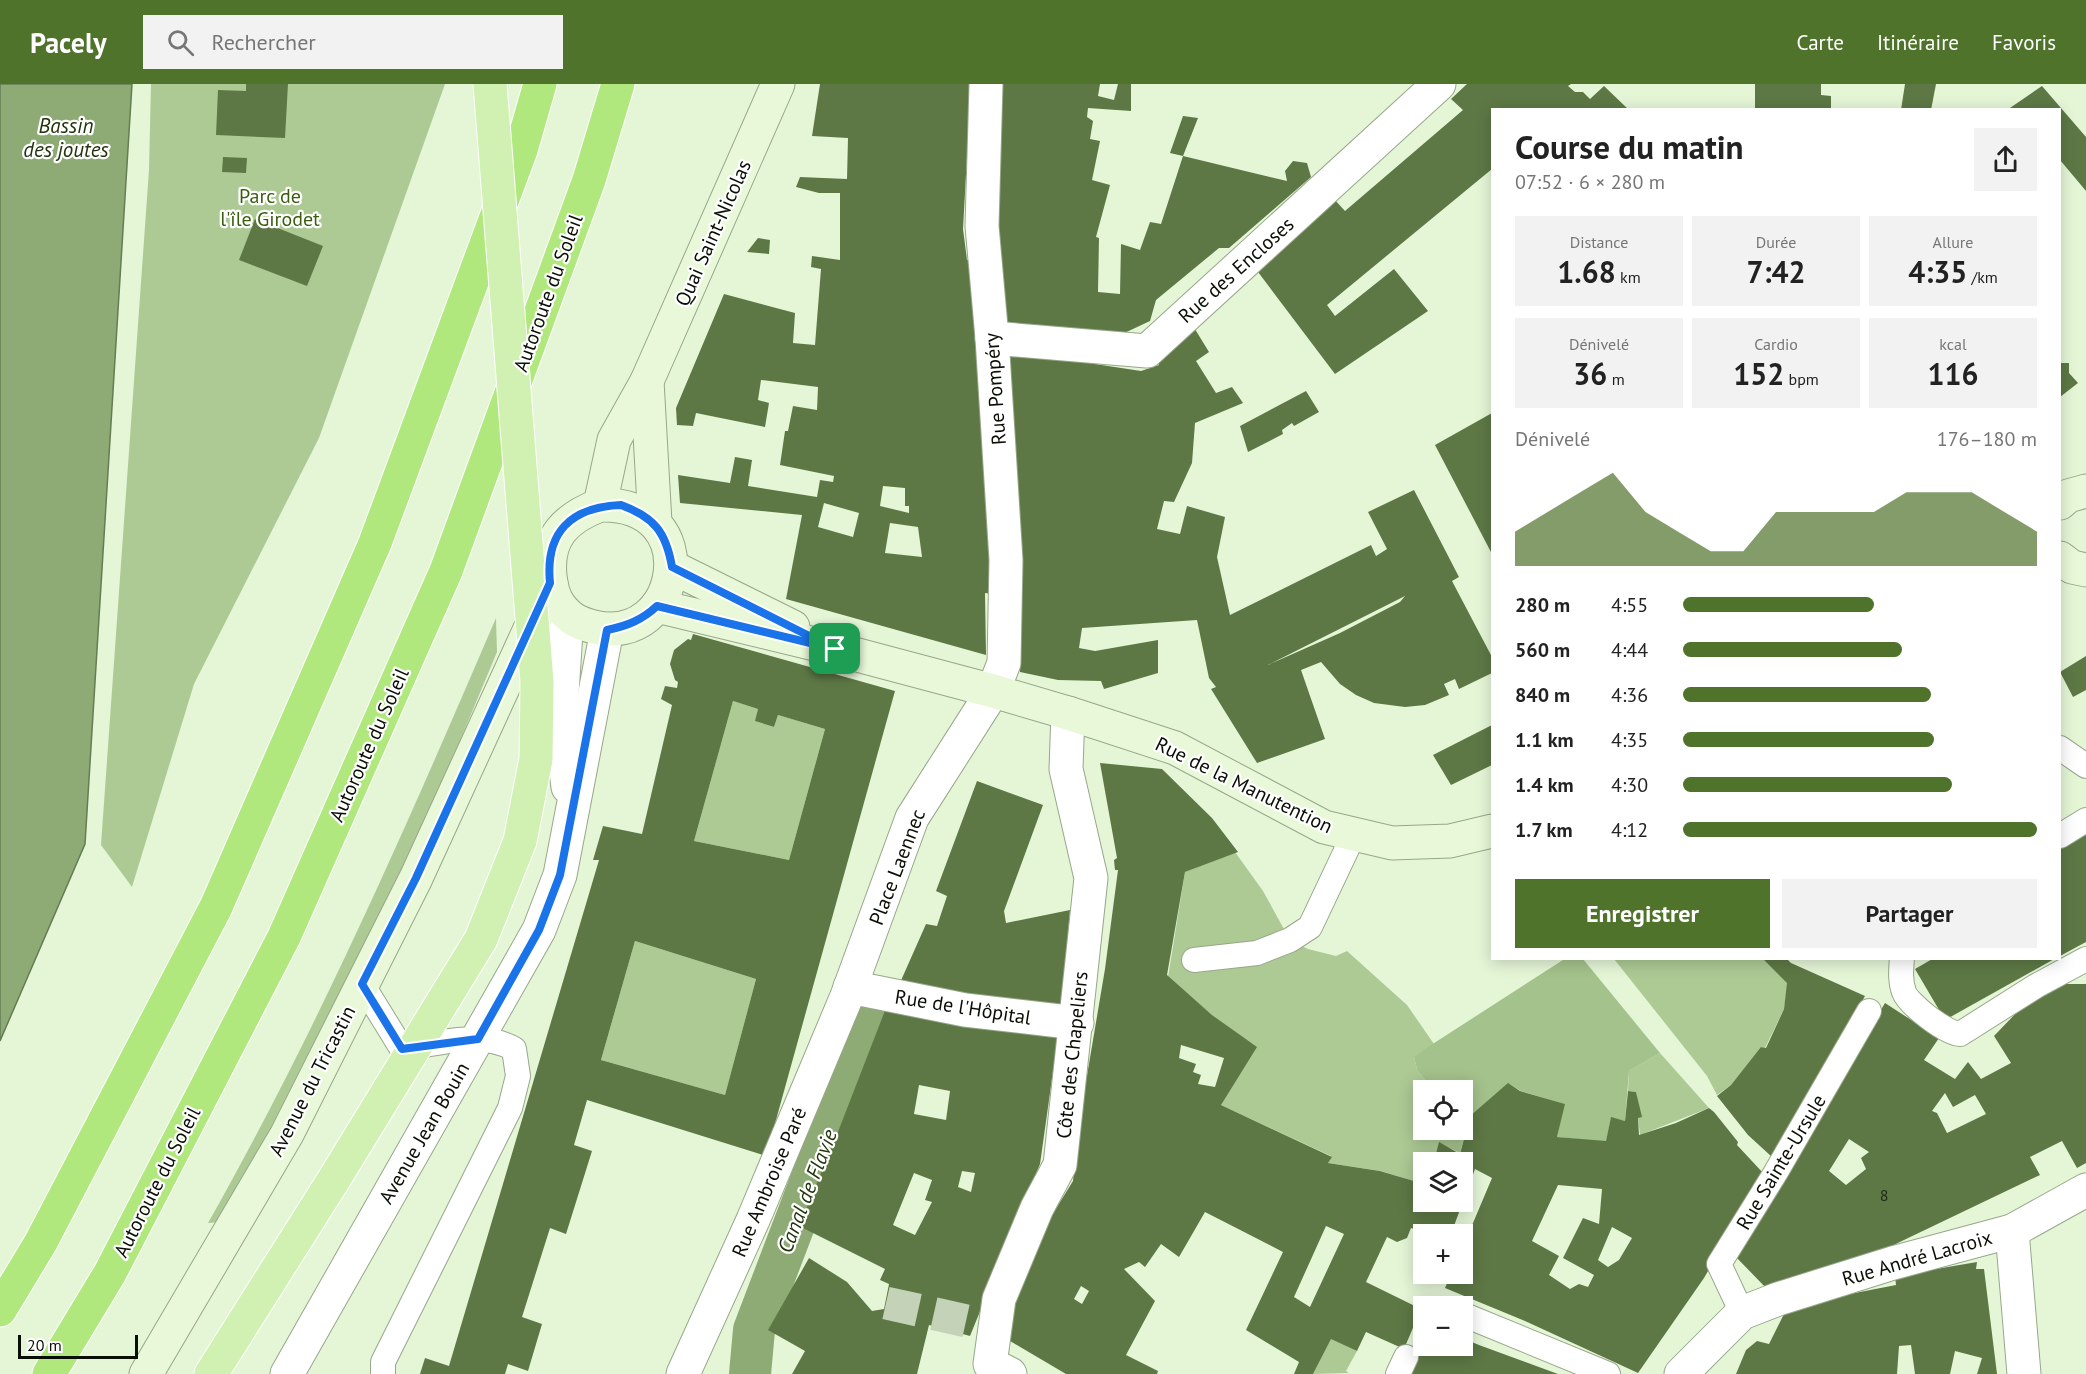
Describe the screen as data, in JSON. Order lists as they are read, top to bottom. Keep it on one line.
{"streets":{"highway":["Autoroute du Soleil"],"main road":["Quai Saint-Nicolas","Rue de la Manutention","Avenue du Tricastin"],"street":["Rue des Encloses","Rue Pompéry","Place Laennec","Rue de l'Hôpital","Côte des Chapeliers","Avenue Jean Bouin","Rue Ambroise Paré","Rue André Lacroix"],"lane":["Rue Sainte-Ursule"]},"crossings":[["Quai Saint-Nicolas","Avenue du Tricastin"],["Quai Saint-Nicolas","Avenue Jean Bouin"],["Rue des Encloses","Rue Pompéry"],["Rue Pompéry","Rue de la Manutention"],["Rue Pompéry","Place Laennec"],["Rue de la Manutention","Place Laennec"],["Rue de la Manutention","Côte des Chapeliers"],["Place Laennec","Rue de l'Hôpital"],["Place Laennec","Rue Ambroise Paré"],["Rue de l'Hôpital","Côte des Chapeliers"],["Rue de l'Hôpital","Rue Ambroise Paré"],["Avenue du Tricastin","Avenue Jean Bouin"],["Rue Sainte-Ursule","Rue André Lacroix"]],"water":["Bassin des joutes","Canal de Flavie"],"parks":["Parc de l'île Girodet"],"house_numbers":["8"],"scale_bar":"20 m","page":{"header":"Pacely","search":"Rechercher","nav":["Carte","Itinéraire","Favoris"],"heading":["Course du matin","07:52 · 6 × 280 m"],"stats":[["Distance","1.68 km"],["Durée","7:42"],["Allure","4:35 /km"],["Dénivelé","36 m"],["Cardio","152 bpm"],["kcal","116"]],"chart":["Dénivelé","176–180 m"],"list":[{"name":"280 m","note":"4:55"},{"name":"560 m","note":"4:44"},{"name":"840 m","note":"4:36"},{"name":"1.1 km","note":"4:35"},{"name":"1.4 km","note":"4:30"},{"name":"1.7 km","note":"4:12"}],"buttons":["Enregistrer","Partager"],"map_buttons":["+","−"],"scale":"20 m"}}
